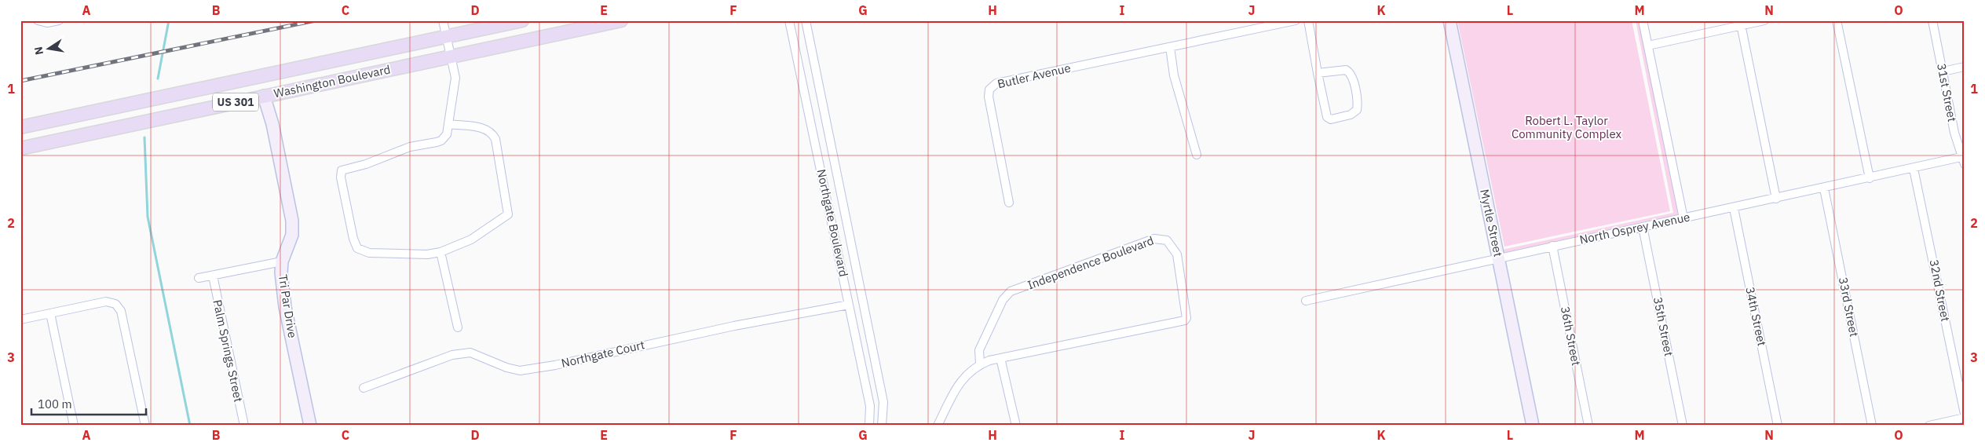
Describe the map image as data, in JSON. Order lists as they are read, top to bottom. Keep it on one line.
{"streets":{"main road":["Washington Boulevard","US 301"],"street":["Butler Avenue","31st Street","Northgate Boulevard","Myrtle Street","North Osprey Avenue","Independence Boulevard","32nd Street","Tri Par Drive","33rd Street","34th Street","35th Street","36th Street","Palm Springs Street","Northgate Court"]},"crossings":[["Washington Boulevard","Tri Par Drive"],["31st Street","North Osprey Avenue"],["Northgate Boulevard","Northgate Court"],["Myrtle Street","North Osprey Avenue"],["North Osprey Avenue","32nd Street"],["North Osprey Avenue","33rd Street"],["North Osprey Avenue","34th Street"],["North Osprey Avenue","35th Street"],["North Osprey Avenue","36th Street"]],"parks":["Robert L. Taylor Community Complex"],"scale_bar":"100 m","north":"left","grid":{"columns":["A","B","C","D","E","F","G","H","I","J","K","L","M","N","O"],"rows":["1","2","3"]}}
